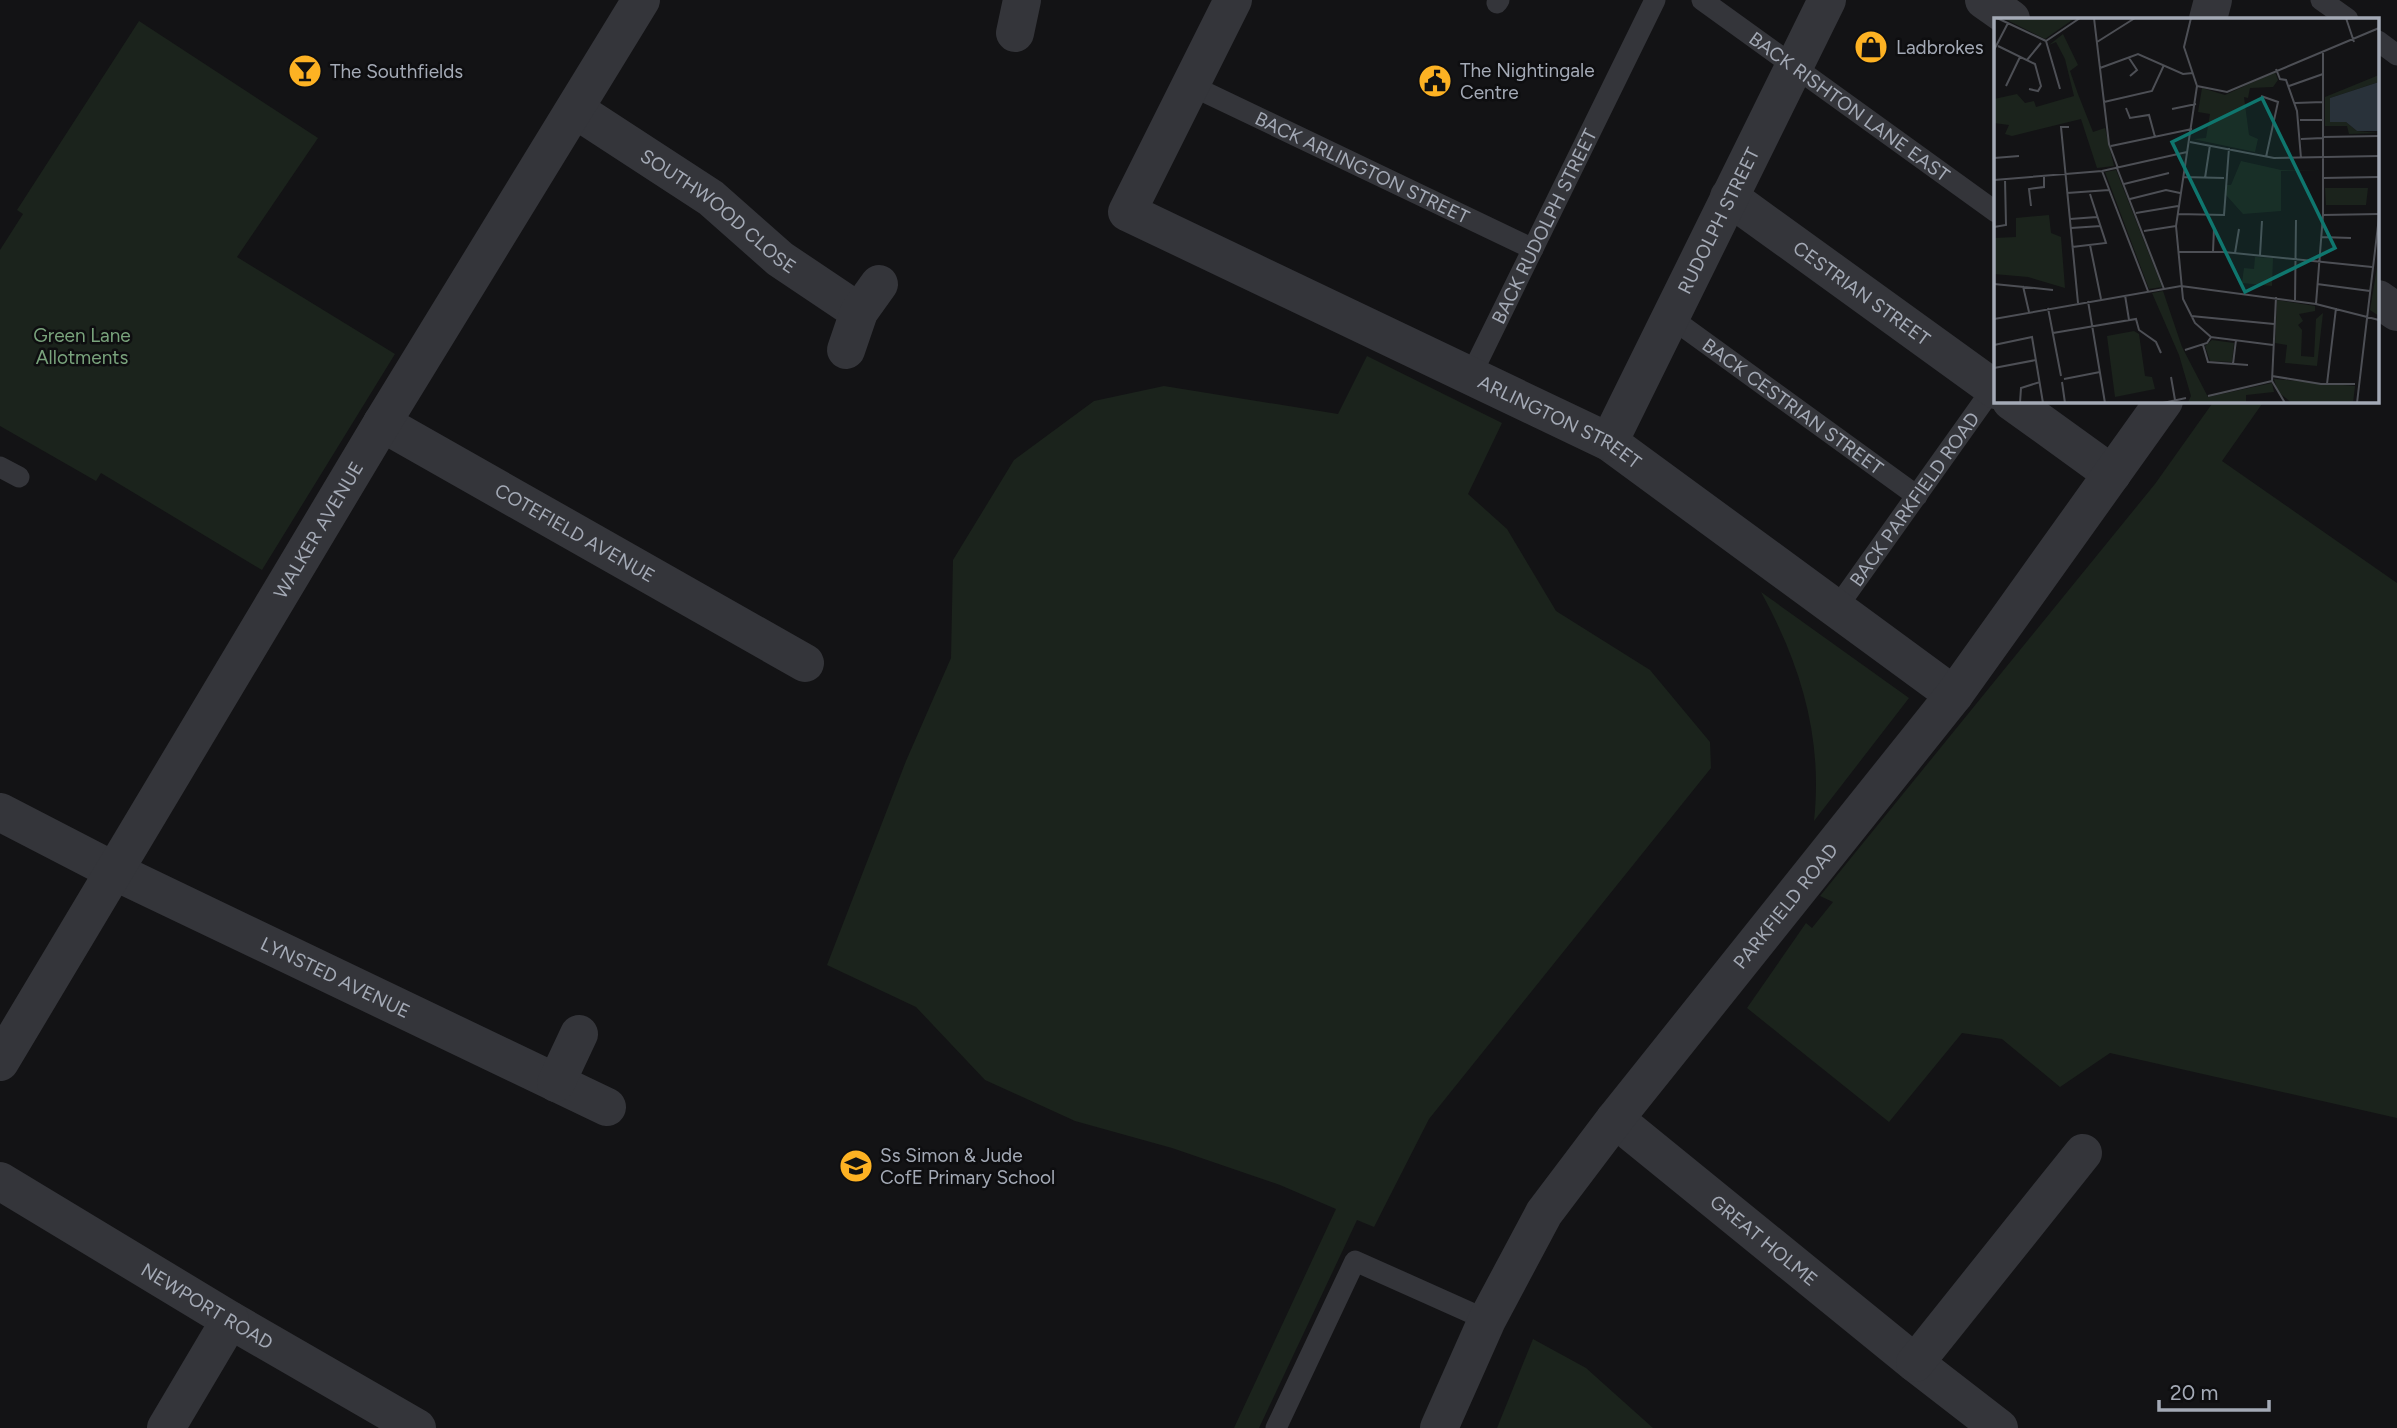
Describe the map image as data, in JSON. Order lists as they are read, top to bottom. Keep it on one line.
{"streets":{"street":["SOUTHWOOD CLOSE","RUDOLPH STREET","CESTRIAN STREET","ARLINGTON STREET","WALKER AVENUE","COTEFIELD AVENUE","PARKFIELD ROAD","LYNSTED AVENUE","GREAT HOLME","NEWPORT ROAD"],"lane":["BACK RISHTON LANE EAST","BACK ARLINGTON STREET","BACK RUDOLPH STREET","BACK CESTRIAN STREET","BACK PARKFIELD ROAD"]},"crossings":[["BACK RISHTON LANE EAST","RUDOLPH STREET"],["BACK ARLINGTON STREET","BACK RUDOLPH STREET"],["BACK ARLINGTON STREET","ARLINGTON STREET"],["SOUTHWOOD CLOSE","WALKER AVENUE"],["RUDOLPH STREET","CESTRIAN STREET"],["RUDOLPH STREET","BACK CESTRIAN STREET"],["RUDOLPH STREET","ARLINGTON STREET"],["BACK RUDOLPH STREET","ARLINGTON STREET"],["CESTRIAN STREET","PARKFIELD ROAD"],["BACK CESTRIAN STREET","BACK PARKFIELD ROAD"],["ARLINGTON STREET","BACK PARKFIELD ROAD"],["ARLINGTON STREET","PARKFIELD ROAD"],["WALKER AVENUE","COTEFIELD AVENUE"],["WALKER AVENUE","LYNSTED AVENUE"],["PARKFIELD ROAD","GREAT HOLME"]],"parks":["Green Lane Allotments"],"places":{"shop":["Ladbrokes"],"bar":["The Southfields"],"public building":["The Nightingale Centre"],"school or university":["Ss Simon & Jude CofE Primary School"]},"scale_bar":"20 m"}
